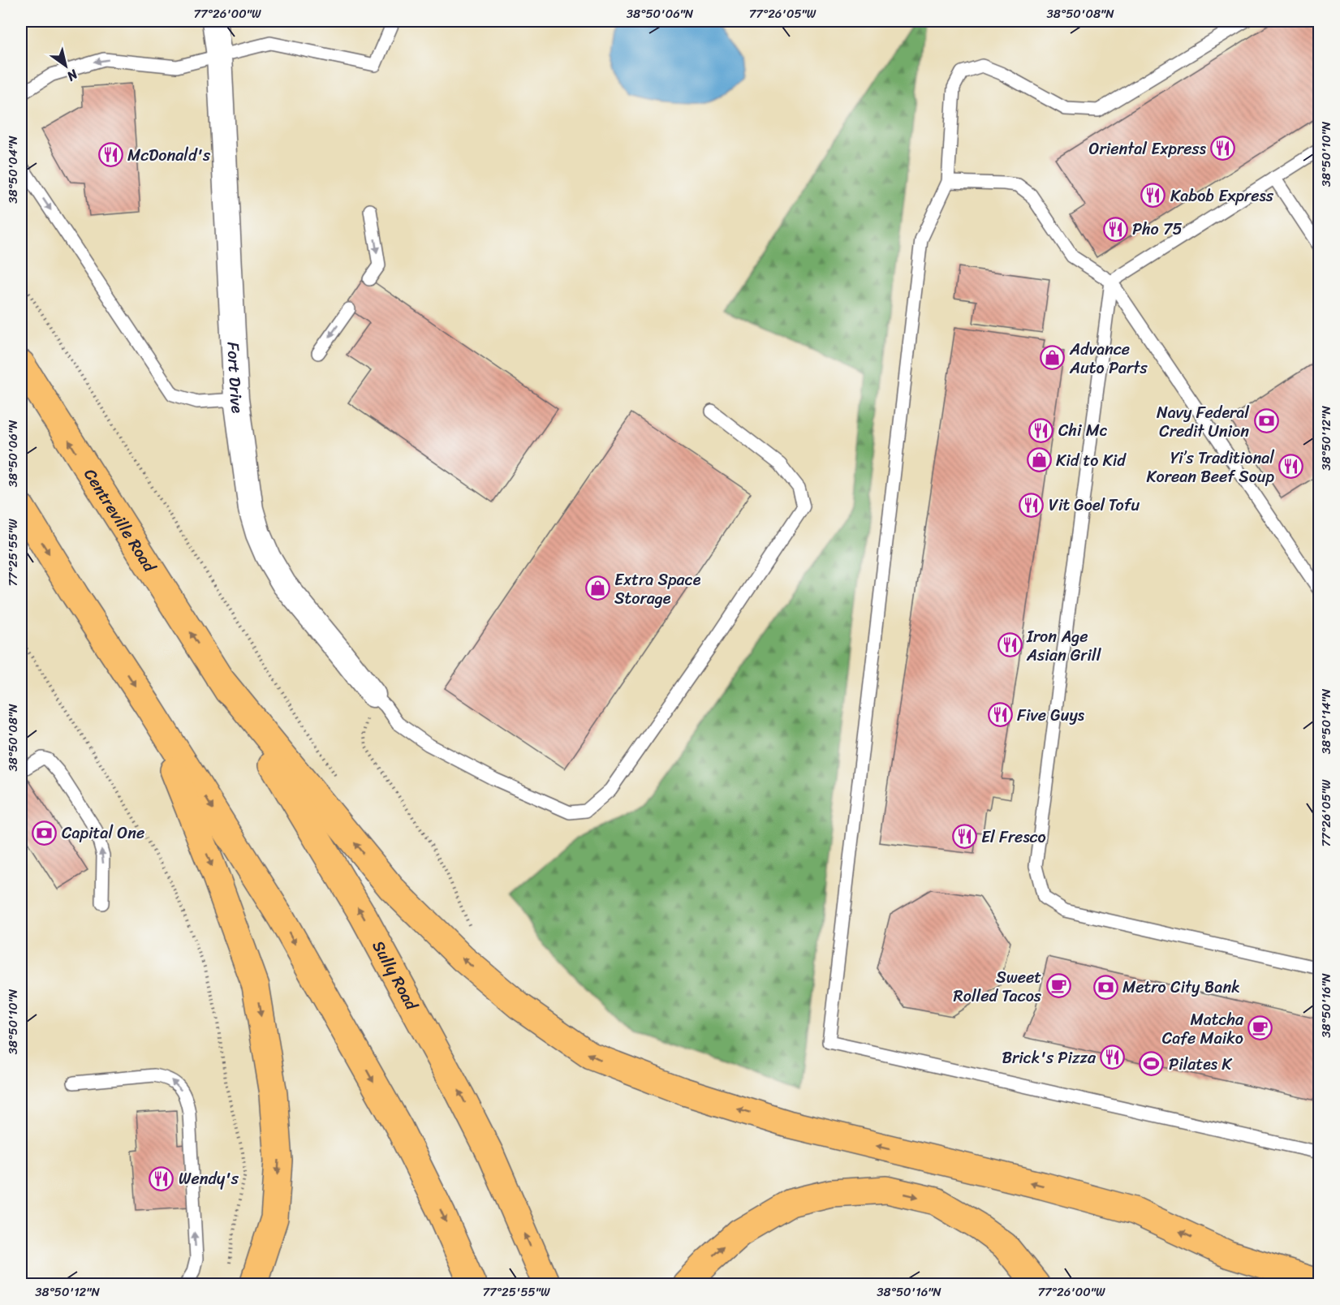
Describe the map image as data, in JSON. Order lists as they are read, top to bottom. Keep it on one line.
{"streets":{"highway":["Centreville Road","Sully Road"],"street":["Fort Drive"]},"crossings":[["Centreville Road","Sully Road"]],"places":{"restaurant":["Oriental Express","McDonald's","Kabob Express","Pho 75","Chi Mc","Yi’s Traditional Korean Beef Soup","Vit Goel Tofu","Iron Age Asian Grill","Five Guys","El Fresco","Brick's Pizza","Wendy's"],"shop":["Advance Auto Parts","Kid to Kid","Extra Space Storage"],"bank":["Navy Federal Credit Union","Capital One","Metro City Bank"],"cafe":["Sweet Rolled Tacos","Matcha Cafe Maiko"],"sports":["Pilates K"]},"north":"bottom right","coordinates":["77°26'00\"W","38°50'06\"N","77°26'05\"W","38°50'08\"N","38°50'10\"N","38°50'04\"N","38°50'12\"N","77°25'55\"W","38°50'14\"N","38°50'16\"N"]}
